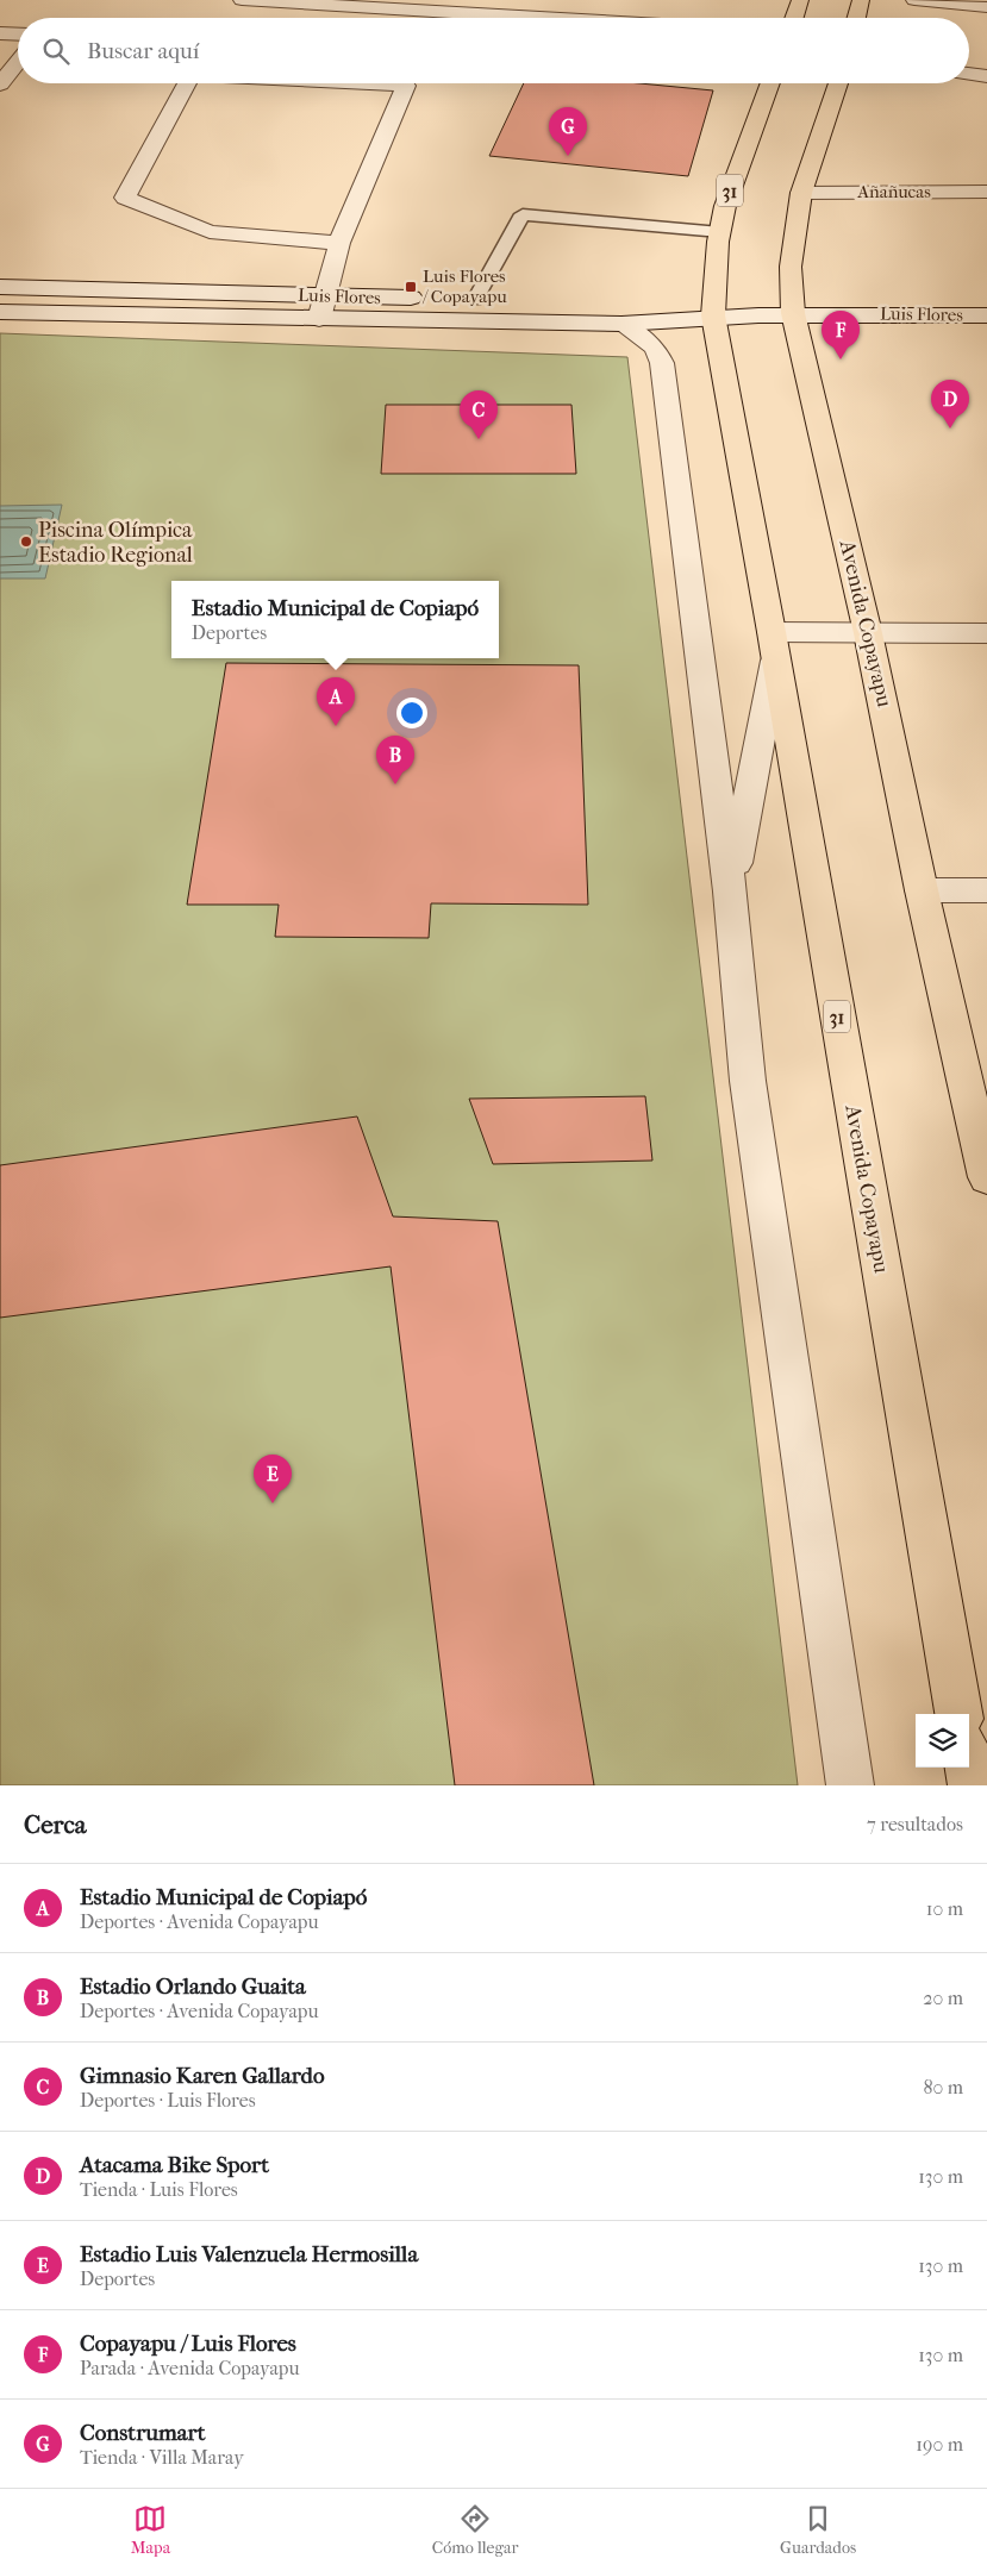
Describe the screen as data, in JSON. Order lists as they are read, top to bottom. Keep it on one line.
{"streets":{"highway":["31","Avenida Copayapu"],"street":["Añañucas","Luis Flores"]},"crossings":[["Añañucas","Avenida Copayapu"],["Luis Flores","Avenida Copayapu"]],"places":{"transit":["Luis Flores / Copayapu"],"other":["Piscina Olímpica Estadio Regional"]},"page":{"search":"Buscar aquí","pins":["G","F","D","C","A","B","E"],"popup":["Estadio Municipal de Copiapó","Deportes"],"heading":["Cerca","7 resultados"],"list":[{"mark":"A","name":"Estadio Municipal de Copiapó","note":"Deportes · Avenida Copayapu","value":"10 m"},{"mark":"B","name":"Estadio Orlando Guaita","note":"Deportes · Avenida Copayapu","value":"20 m"},{"mark":"C","name":"Gimnasio Karen Gallardo","note":"Deportes · Luis Flores","value":"80 m"},{"mark":"D","name":"Atacama Bike Sport","note":"Tienda · Luis Flores","value":"130 m"},{"mark":"E","name":"Estadio Luis Valenzuela Hermosilla","note":"Deportes","value":"130 m"},{"mark":"F","name":"Copayapu / Luis Flores","note":"Parada · Avenida Copayapu","value":"130 m"},{"mark":"G","name":"Construmart","note":"Tienda · Villa Maray","value":"190 m"}],"nav":["Mapa","Cómo llegar","Guardados"]}}
